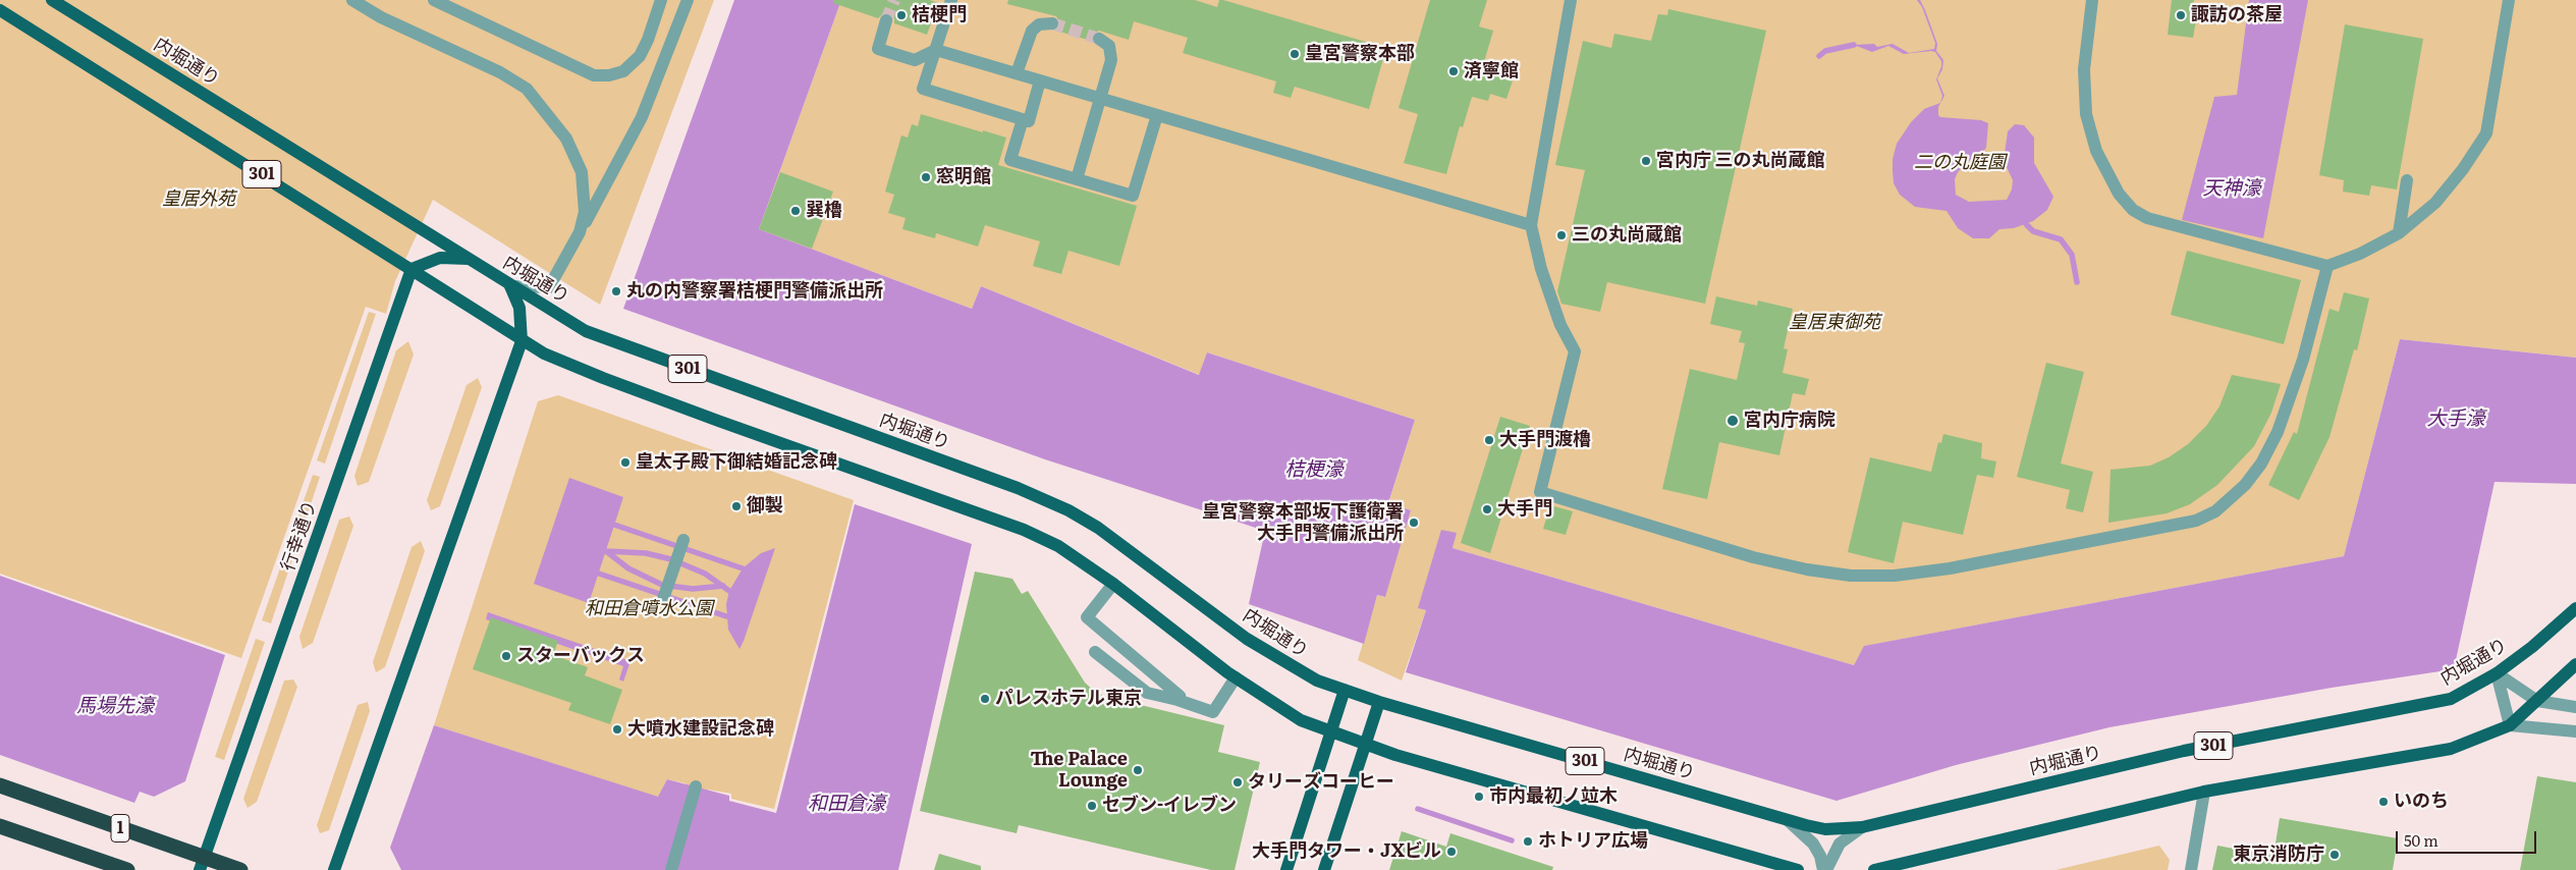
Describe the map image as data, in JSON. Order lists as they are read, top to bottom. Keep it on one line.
{"streets":{"highway":["1"],"main road":["内堀通り","301","行幸通り"]},"crossings":[["301","行幸通り"],["行幸通り","1"]],"water":["天神濠","大手濠","桔梗濠","馬場先濠","和田倉濠"],"parks":["二の丸庭園","皇居外苑","皇居東御苑","和田倉噴水公園"],"places":["桔梗門","諏訪の茶屋","皇宮警察本部","済寧館","宮内庁 三の丸尚蔵館","窓明館","巽櫓","三の丸尚蔵館","丸の内警察署桔梗門警備派出所","宮内庁病院","大手門渡櫓","皇太子殿下御結婚記念碑","御製","大手門","皇宮警察本部坂下護衛署 大手門警備派出所","スターバックス","パレスホテル東京","大噴水建設記念碑","The Palace Lounge","タリーズコーヒー","市内最初ノ竝木","いのち","セブン-イレブン","ホトリア広場","大手門タワー・JXビル","東京消防庁"],"scale_bar":"50 m"}
